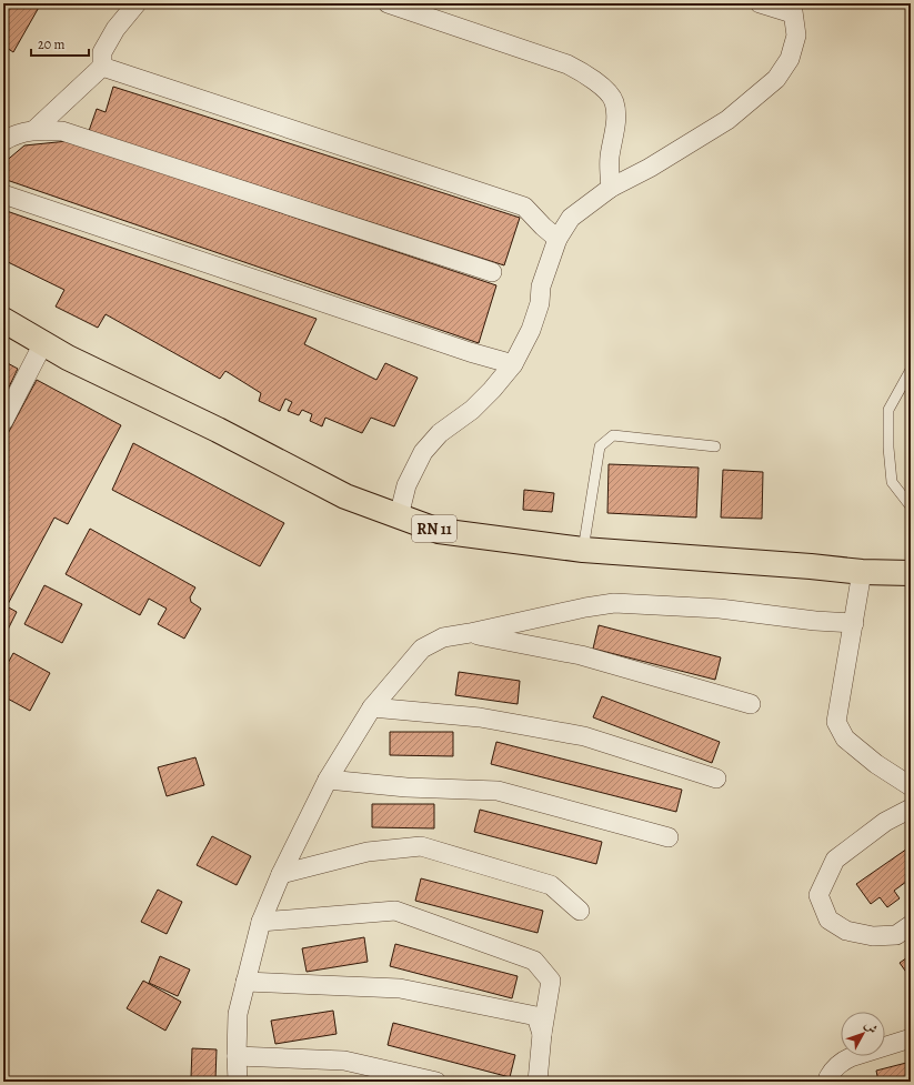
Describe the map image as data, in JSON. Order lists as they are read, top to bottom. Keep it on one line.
{"streets":{"main road":["RN 11"]},"scale_bar":"20 m","north":"top right"}
